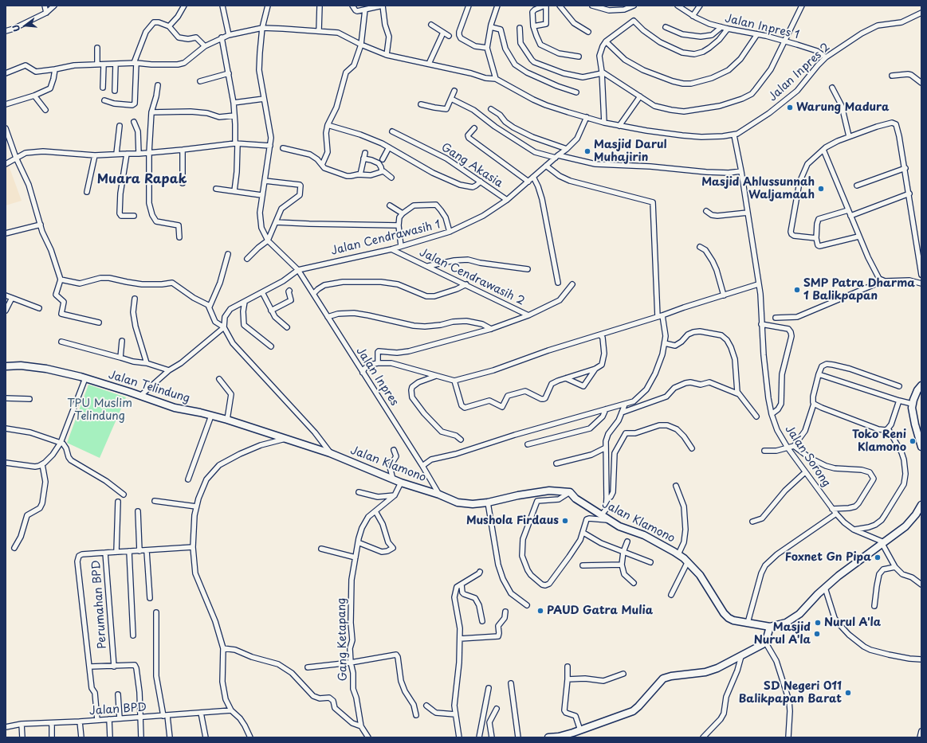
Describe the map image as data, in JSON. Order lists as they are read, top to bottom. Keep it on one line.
{"streets":{"main road":["Jalan Telindung","Jalan Klamono"],"street":["Jalan Inpres 1","Jalan Inpres 2","Gang Akasia","Jalan Cendrawasih 1","Jalan Cendrawasih 2","Jalan Inpres","Jalan Sorong","Perumahan BPD","Gang Ketapang","Jalan BPD"]},"crossings":[["Jalan Inpres 1","Jalan Inpres 2"],["Gang Akasia","Jalan Cendrawasih 1"],["Jalan Cendrawasih 1","Jalan Cendrawasih 2"],["Jalan Cendrawasih 1","Jalan Inpres"],["Jalan Inpres","Jalan Klamono"],["Jalan Telindung","Jalan Klamono"],["Jalan Sorong","Jalan Klamono"]],"districts":["Muara Rapak"],"parks":["TPU Muslim Telindung"],"places":["Warung Madura","Masjid Darul Muhajirin","Masjid Ahlussunnah Waljamaah","SMP Patra Dharma 1 Balikpapan","Toko Reni Klamono","Mushola Firdaus","Foxnet Gn Pipa","PAUD Gatra Mulia","Nurul A'la","Masjid Nurul A'la","SD Negeri 011 Balikpapan Barat"],"north":"left"}
